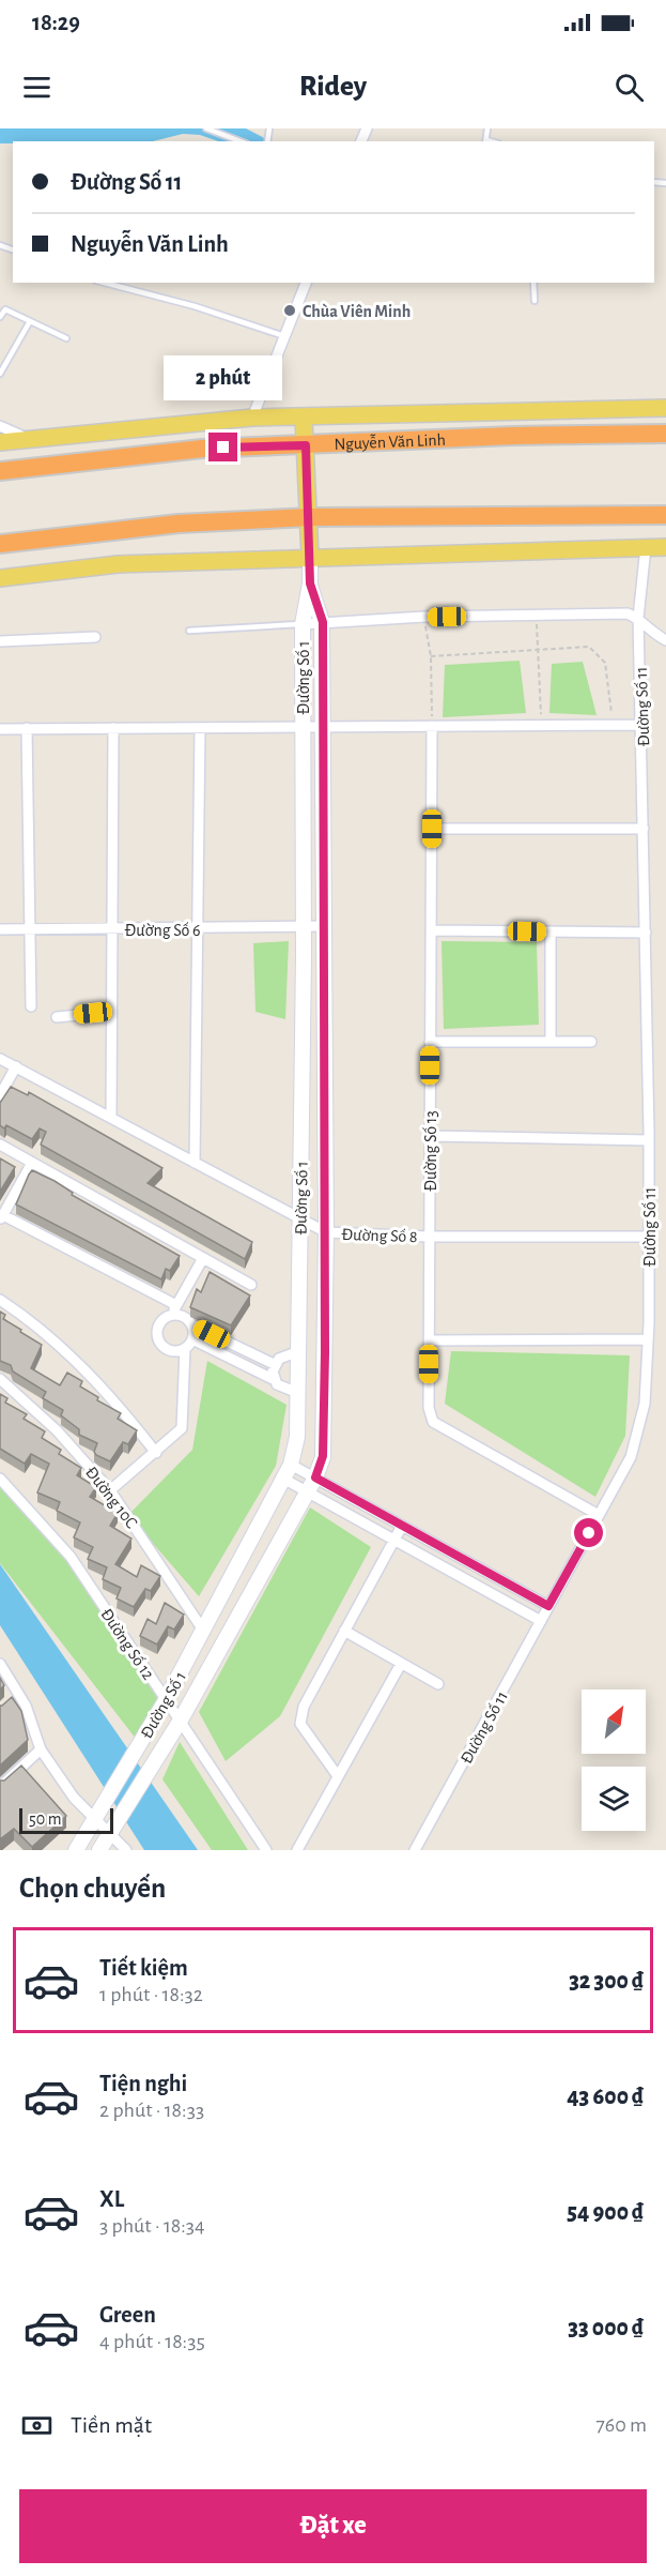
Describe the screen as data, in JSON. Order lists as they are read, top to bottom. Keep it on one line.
{"streets":{"highway":["Nguyễn Văn Linh"],"street":["Đường Số 1","Đường Số 11","Đường Số 6","Đường Số 13","Đường Số 8","Đường 10C","Đường Số 12"]},"crossings":[["Đường Số 1","Đường Số 6"],["Đường Số 1","Đường Số 8"],["Đường Số 1","Đường 10C"],["Đường Số 1","Đường Số 12"],["Đường Số 11","Đường Số 13"],["Đường Số 11","Đường Số 8"],["Đường Số 13","Đường Số 8"]],"places":["Chùa Viên Minh"],"scale_bar":"50 m","north":"top right","page":{"status":"18:29","header":"Ridey","banner":["Đường Số 11","Nguyễn Văn Linh"],"bubble":"2 phút","scale":"50 m","heading":"Chọn chuyến","list":[{"name":"Tiết kiệm","note":"1 phút · 18:32","value":"32 300 ₫"},{"name":"Tiện nghi","note":"2 phút · 18:33","value":"43 600 ₫"},{"name":"XL","note":"3 phút · 18:34","value":"54 900 ₫"},{"name":"Green","note":"4 phút · 18:35","value":"33 000 ₫"}],"pay":["Tiền mặt","760 m"],"buttons":"Đặt xe"}}
